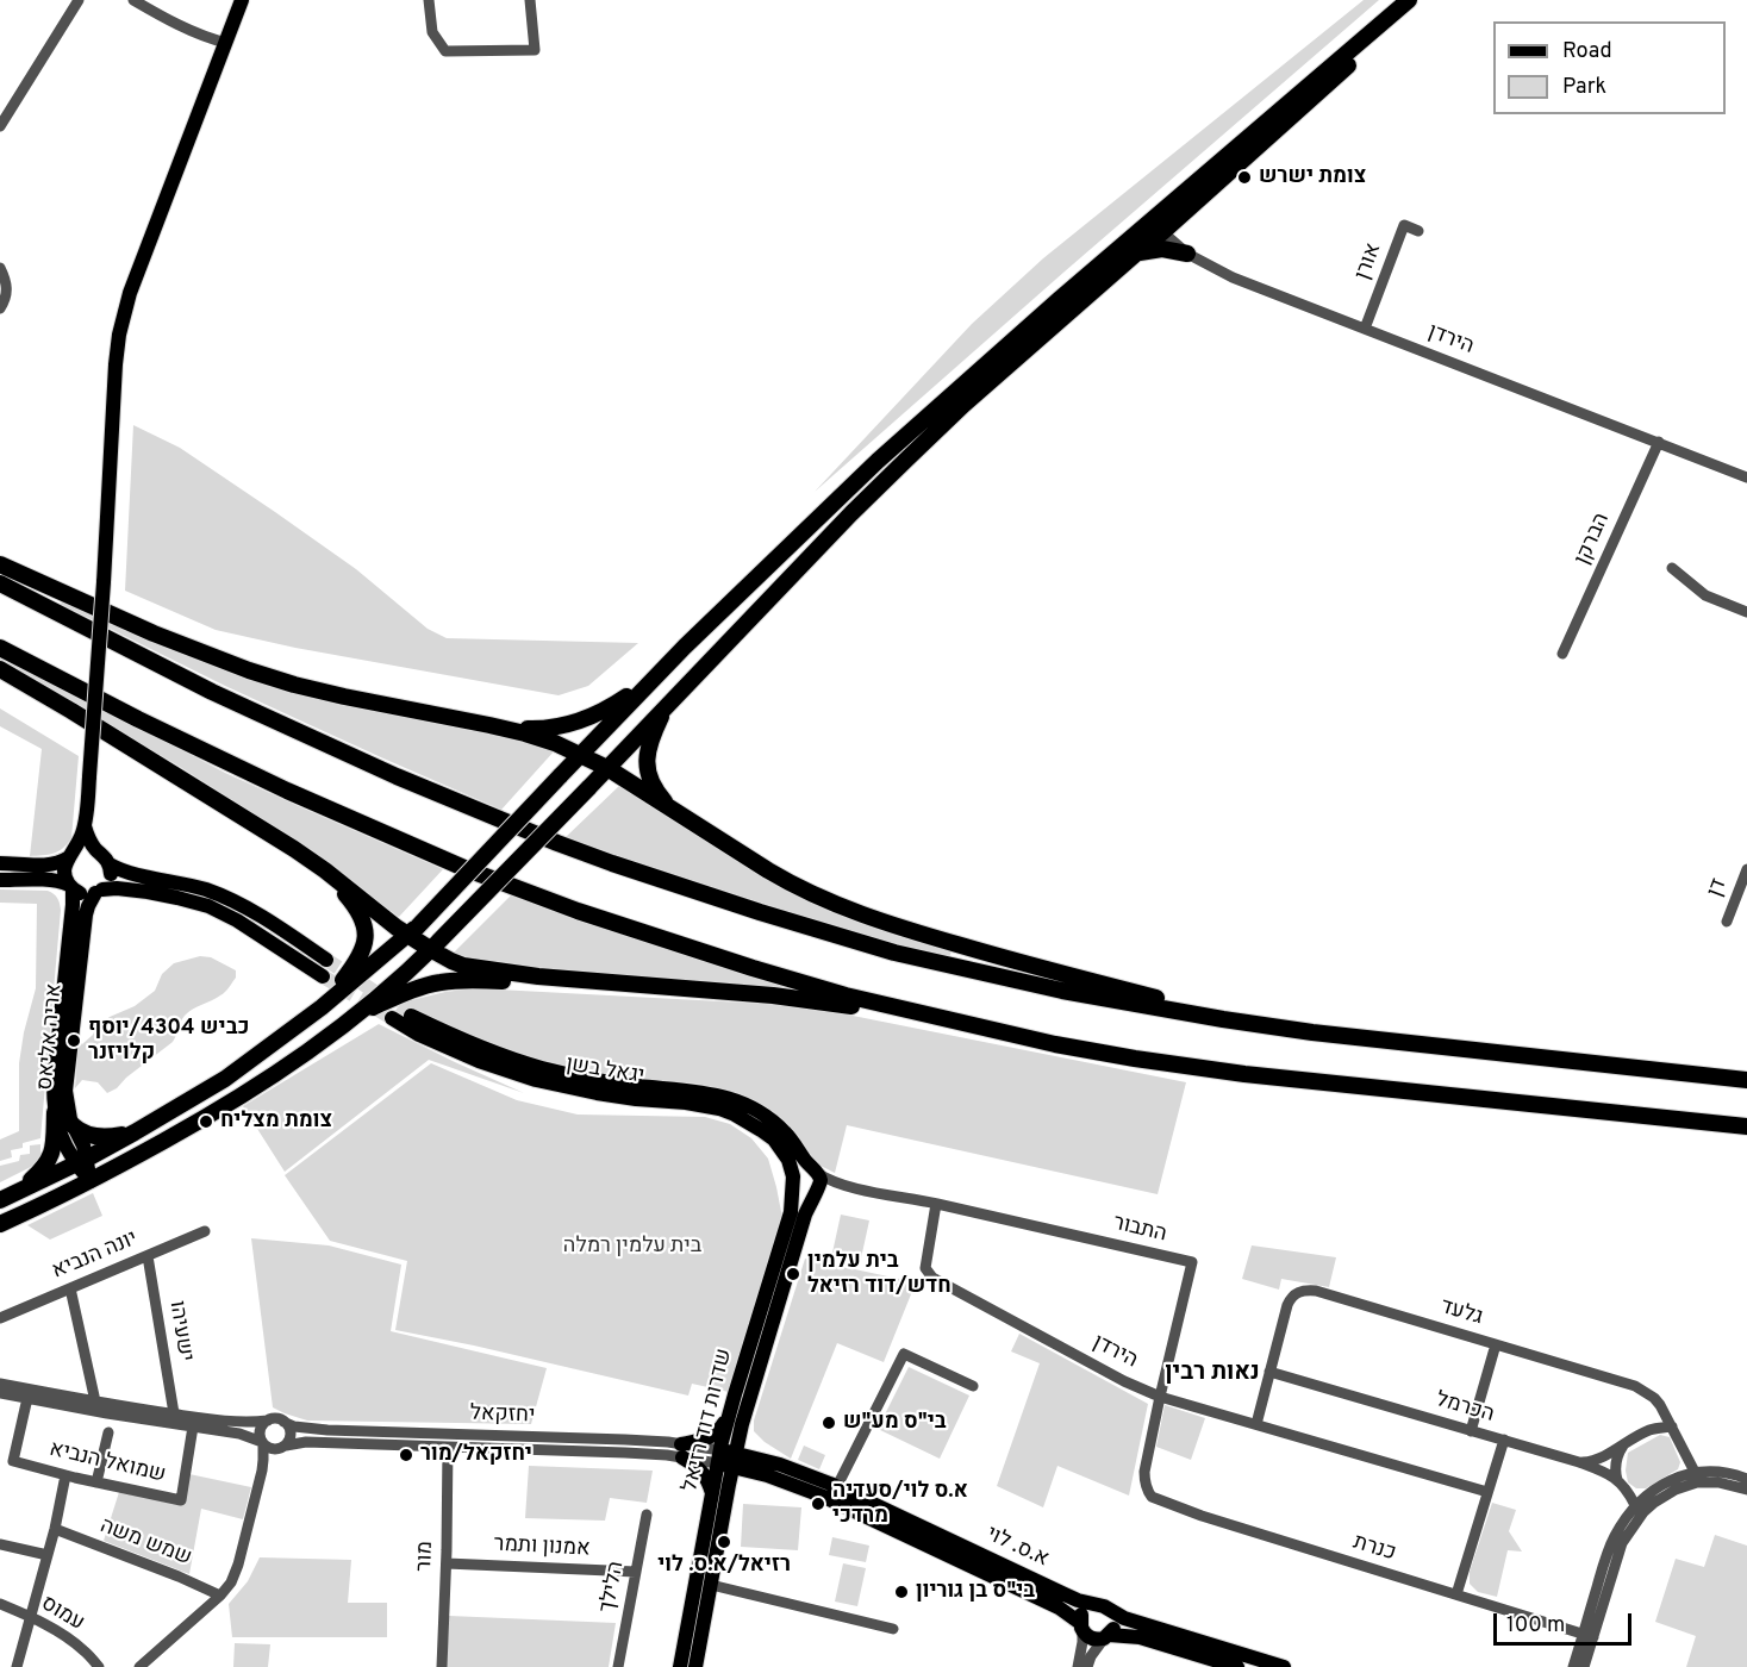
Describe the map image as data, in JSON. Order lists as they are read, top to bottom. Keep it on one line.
{"streets":{"main road":["אריה אליאס","יגאל בשן","שדרות דוד רזיאל","א.ס. לוי"],"street":["אורן","הירדן","הברקן","דן","התבור","יונה הנביא","גלעד","ישעיהו","הכרמל","יחזקאל","שמואל הנביא","שמש משה","אמנון ותמר","כנרת","מור","הלילך","עמוס"]},"crossings":[["אורן","הירדן"],["הירדן","הברקן"],["הירדן","התבור"],["הירדן","גלעד"],["יגאל בשן","התבור"],["יגאל בשן","שדרות דוד רזיאל"],["התבור","שדרות דוד רזיאל"],["התבור","כנרת"],["יונה הנביא","ישעיהו"],["גלעד","הכרמל"],["יחזקאל","שדרות דוד רזיאל"],["יחזקאל","א.ס. לוי"],["יחזקאל","מור"],["שדרות דוד רזיאל","א.ס. לוי"],["אמנון ותמר","מור"],["אמנון ותמר","הלילך"]],"districts":["נאות רבין"],"parks":["בית עלמין רמלה"],"places":["צומת ישרש","כביש 4304/יוסף קלויזנר","צומת מצליח","בית עלמין חדש/דוד רזיאל","בי\"ס מע\"ש","יחזקאל/מור","א.ס לוי/סעדיה מרדכי","רזיאל/א.ס. לוי","בי\"ס בן גוריון"],"legend":["Road","Park"],"scale_bar":"100 m"}
